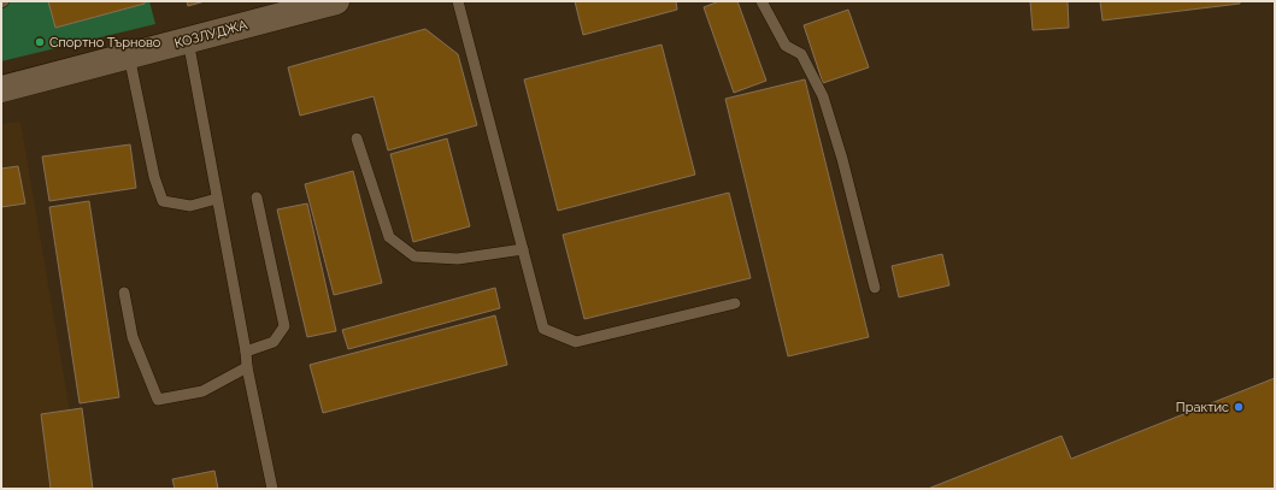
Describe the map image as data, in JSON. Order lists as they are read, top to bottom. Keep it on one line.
{"streets":{"main road":["КОЗЛУДЖА"]},"places":["Спортно Търново","Практис"]}
